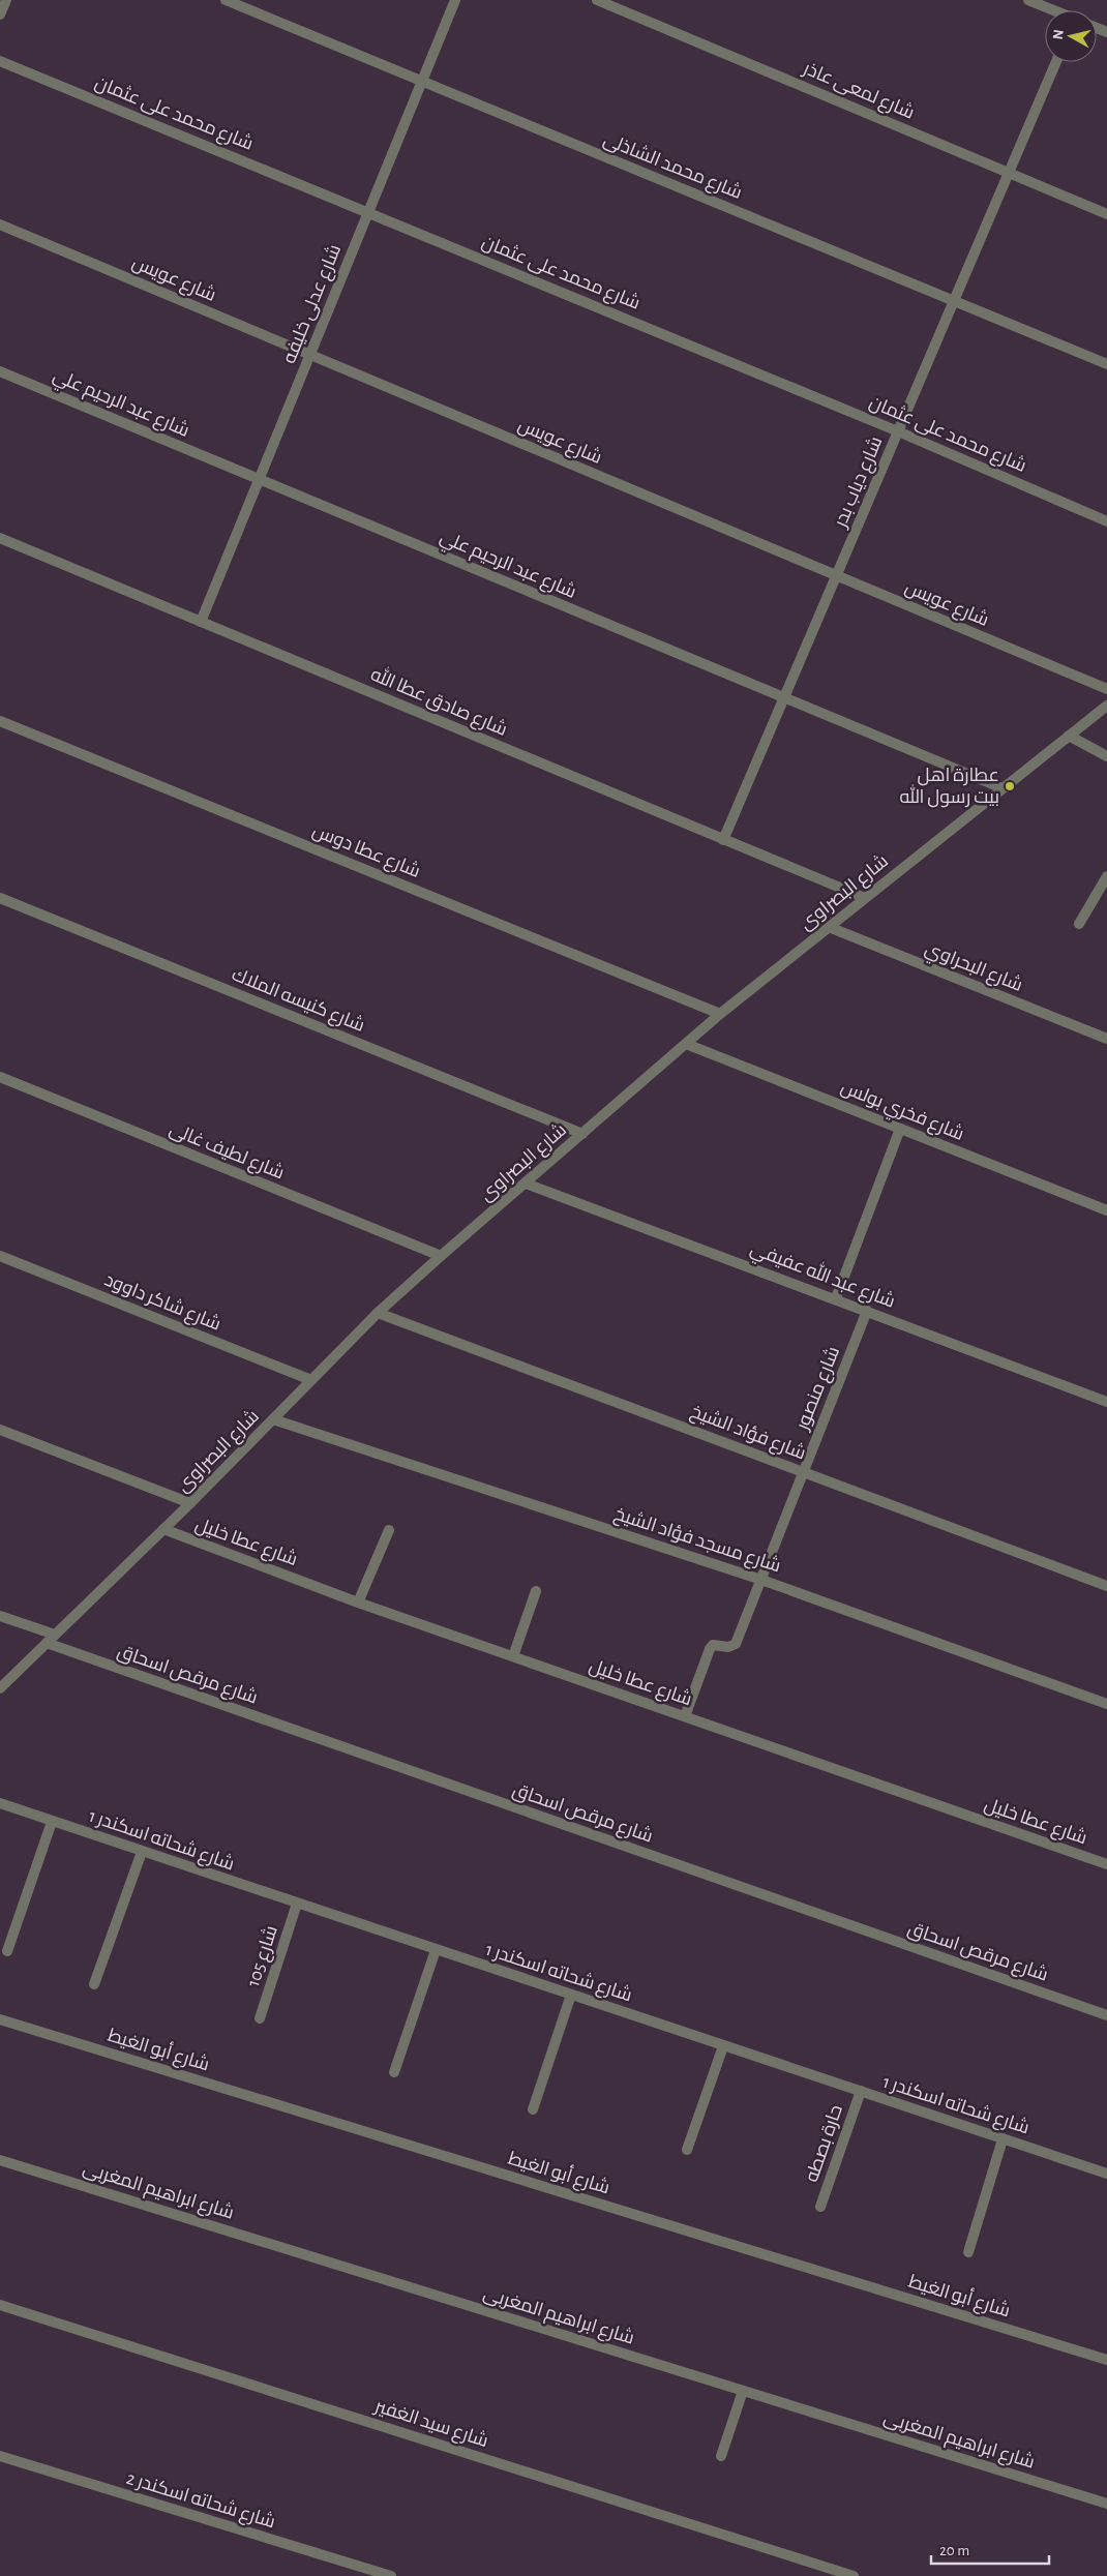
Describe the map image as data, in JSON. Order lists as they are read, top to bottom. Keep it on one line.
{"streets":{"street":["شارع لمعى عاذر","شارع محمد على عثمان","شارع محمد الشاذلى","شارع عويس","شارع عدلى خليفه","شارع عبد الرحيم علي","شارع دياب بدر","شارع صادق عطا الله","شارع عطا دوس","شارع البصراوى","شارع البحراوي","شارع كنيسه الملاك","شارع فخري بولس","شارع لطيف غالى","شارع عبد الله عفيفي","شارع شاكر داوود","شارع منصور","شارع فؤاد الشيخ","شارع مسجد فؤاد الشيخ","شارع عطا خليل","شارع مرقص اسحاق","شارع شحاته اسكندر 1","شارع 105","شارع أبو الغيط","حارة بصطه","شارع ابراهيم المغربى","شارع سيد الغفير","شارع شحاته اسكندر 2"]},"crossings":[["شارع لمعى عاذر","شارع دياب بدر"],["شارع محمد على عثمان","شارع عدلى خليفه"],["شارع محمد على عثمان","شارع دياب بدر"],["شارع محمد الشاذلى","شارع عدلى خليفه"],["شارع محمد الشاذلى","شارع دياب بدر"],["شارع عويس","شارع عدلى خليفه"],["شارع عويس","شارع دياب بدر"],["شارع عدلى خليفه","شارع عبد الرحيم علي"],["شارع عدلى خليفه","شارع صادق عطا الله"],["شارع عبد الرحيم علي","شارع دياب بدر"],["شارع عبد الرحيم علي","شارع البصراوى"],["شارع دياب بدر","شارع صادق عطا الله"],["شارع صادق عطا الله","شارع البصراوى"],["شارع عطا دوس","شارع البصراوى"],["شارع البصراوى","شارع البحراوي"],["شارع البصراوى","شارع كنيسه الملاك"],["شارع البصراوى","شارع فخري بولس"],["شارع البصراوى","شارع لطيف غالى"],["شارع البصراوى","شارع عبد الله عفيفي"],["شارع البصراوى","شارع شاكر داوود"],["شارع البصراوى","شارع فؤاد الشيخ"],["شارع البصراوى","شارع مسجد فؤاد الشيخ"],["شارع البصراوى","شارع عطا خليل"],["شارع البصراوى","شارع مرقص اسحاق"],["شارع عبد الله عفيفي","شارع منصور"],["شارع منصور","شارع فؤاد الشيخ"],["شارع منصور","شارع مسجد فؤاد الشيخ"],["شارع منصور","شارع عطا خليل"],["شارع شحاته اسكندر 1","شارع 105"],["شارع شحاته اسكندر 1","حارة بصطه"]],"places":["عطارة اهل بيت رسول الله"],"scale_bar":"20 m","north":"left"}
